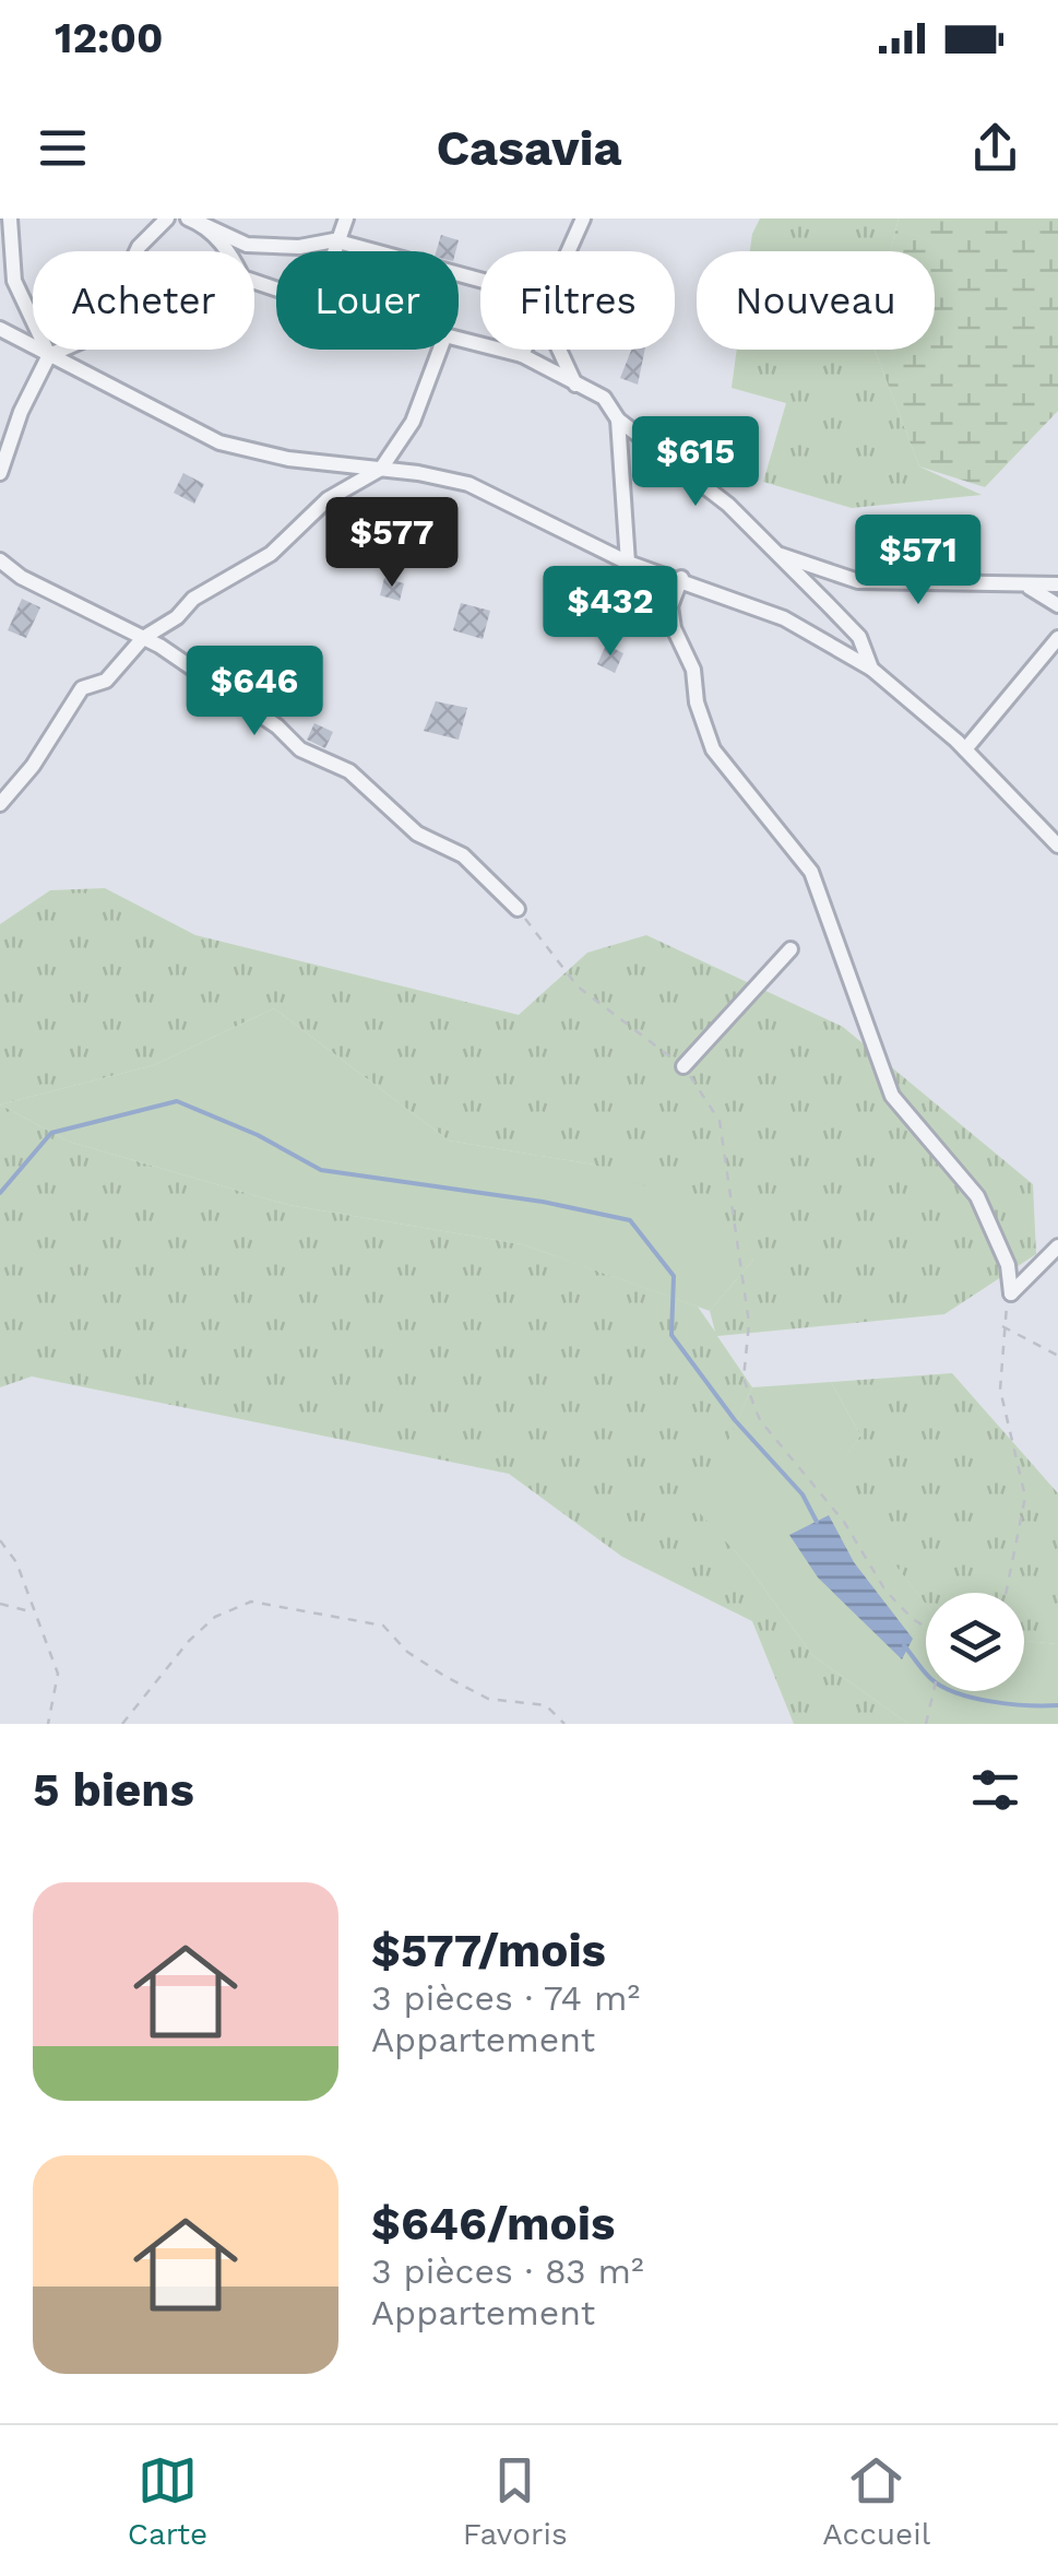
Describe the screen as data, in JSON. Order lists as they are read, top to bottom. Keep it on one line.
{"page":{"status":"12:00","header":"Casavia","chip":["Acheter","Louer","Filtres","Nouveau"],"price":["$615","$577","$571","$432","$646"],"heading":"5 biens","list":[{"name":"$577/mois","note":"3 pièces · 74 m² · Appartement"},{"name":"$646/mois","note":"3 pièces · 83 m² · Appartement"}],"tabs":["Carte","Favoris","Accueil"]}}
